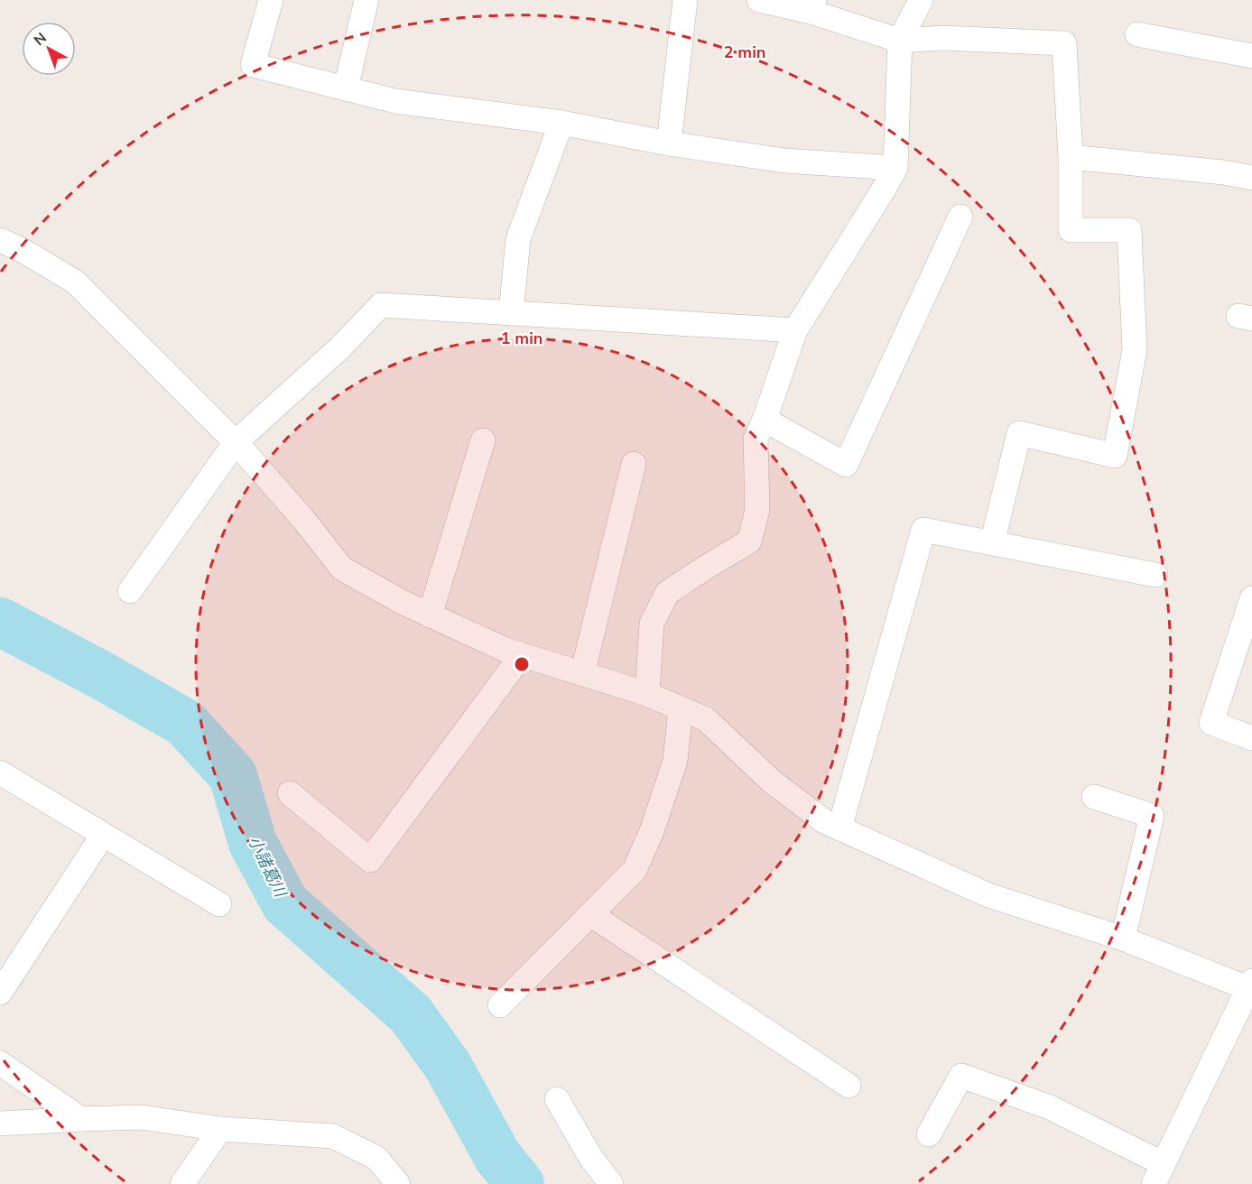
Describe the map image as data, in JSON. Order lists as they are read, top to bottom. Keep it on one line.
{"water":["小諸葛川"],"north":"top left","rings":["2 min","1 min"]}
